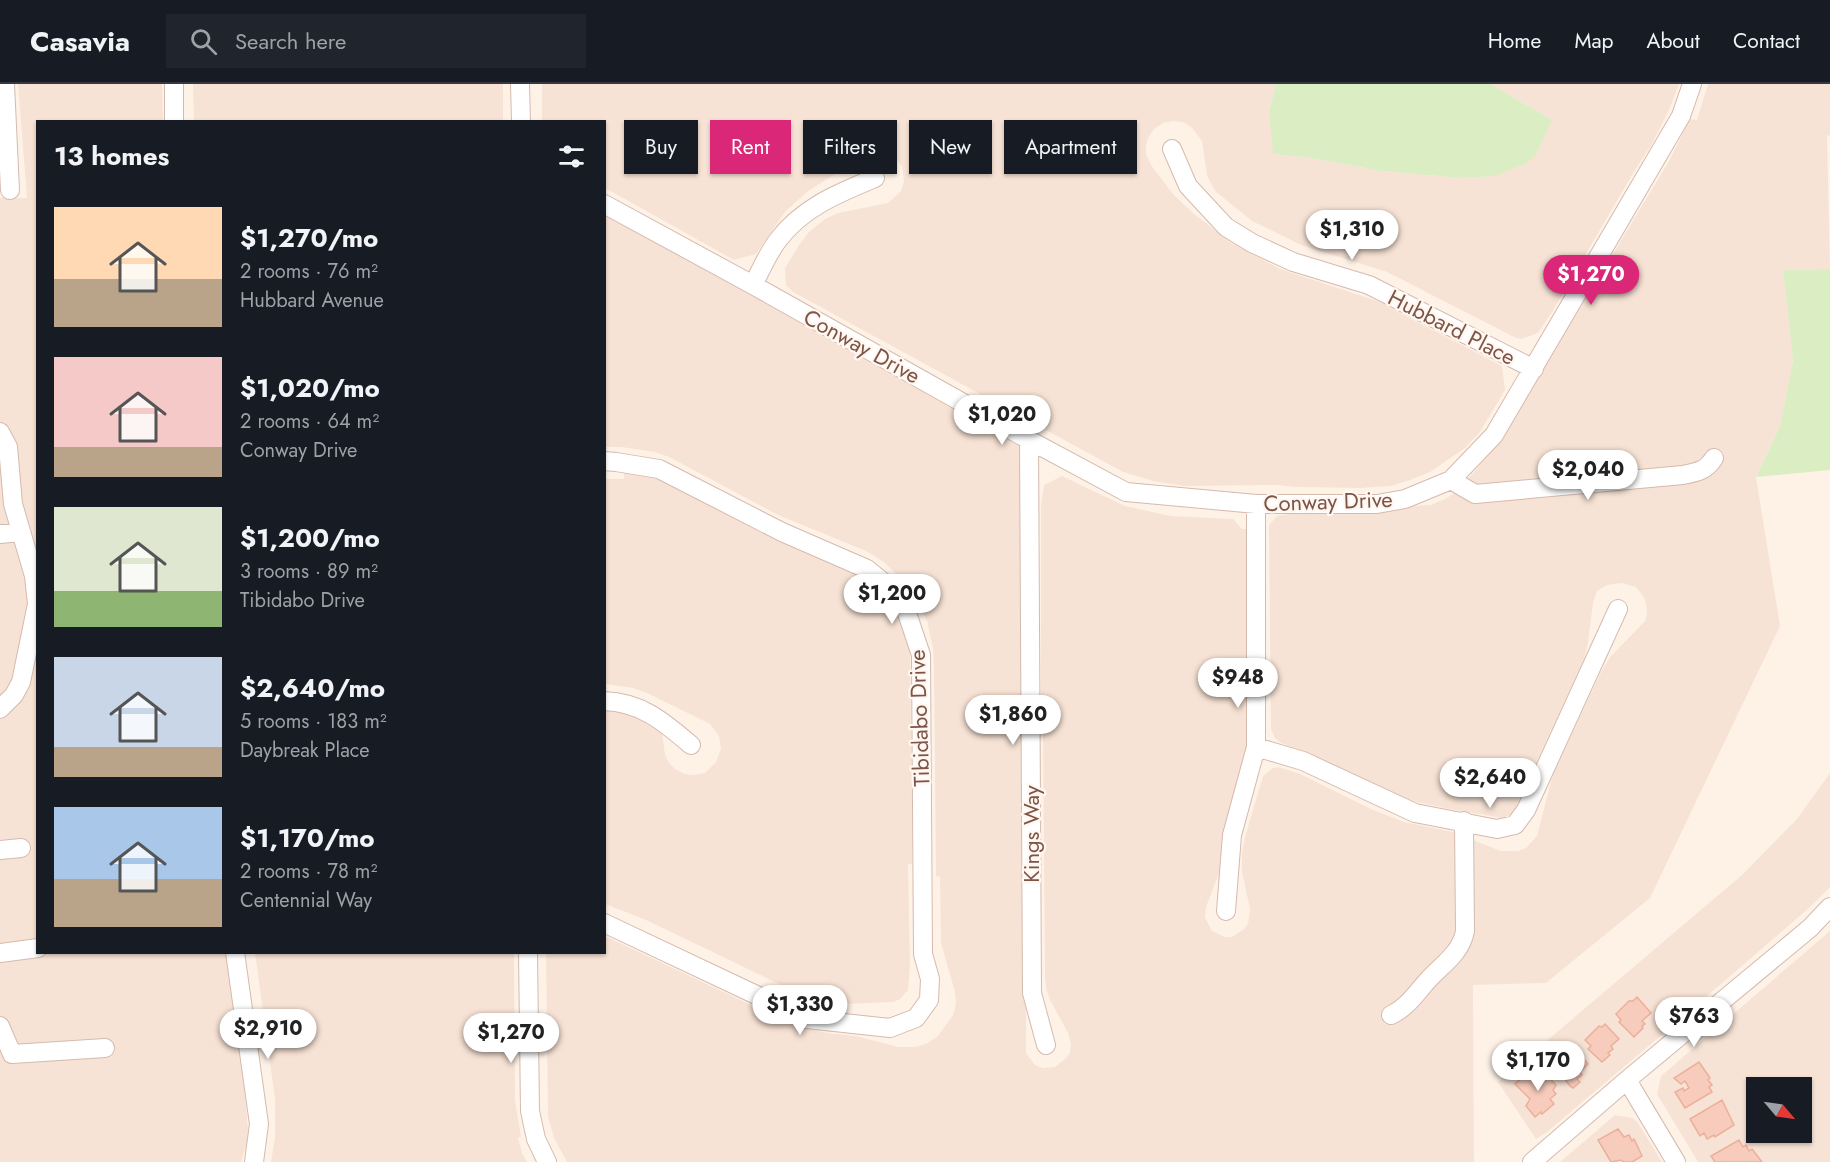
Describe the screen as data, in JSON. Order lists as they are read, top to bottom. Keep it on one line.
{"streets":{"street":["Hubbard Place","Conway Drive","Tibidabo Drive","Kings Way"]},"crossings":[["Conway Drive","Kings Way"]],"north":"bottom right","page":{"header":"Casavia","search":"Search here","nav":["Home","Map","About","Contact"],"chip":["Buy","Rent","Filters","New","Apartment"],"heading":"13 homes","list":[{"name":"$1,270/mo","note":"2 rooms · 76 m² · Hubbard Avenue"},{"name":"$1,020/mo","note":"2 rooms · 64 m² · Conway Drive"},{"name":"$1,200/mo","note":"3 rooms · 89 m² · Tibidabo Drive"},{"name":"$2,640/mo","note":"5 rooms · 183 m² · Daybreak Place"},{"name":"$1,170/mo","note":"2 rooms · 78 m² · Centennial Way"}],"price":["$1,310","$1,270","$1,020","$2,040","$1,200","$948","$1,860","$2,640","$1,330","$763","$2,910","$1,270","$1,170"]}}
